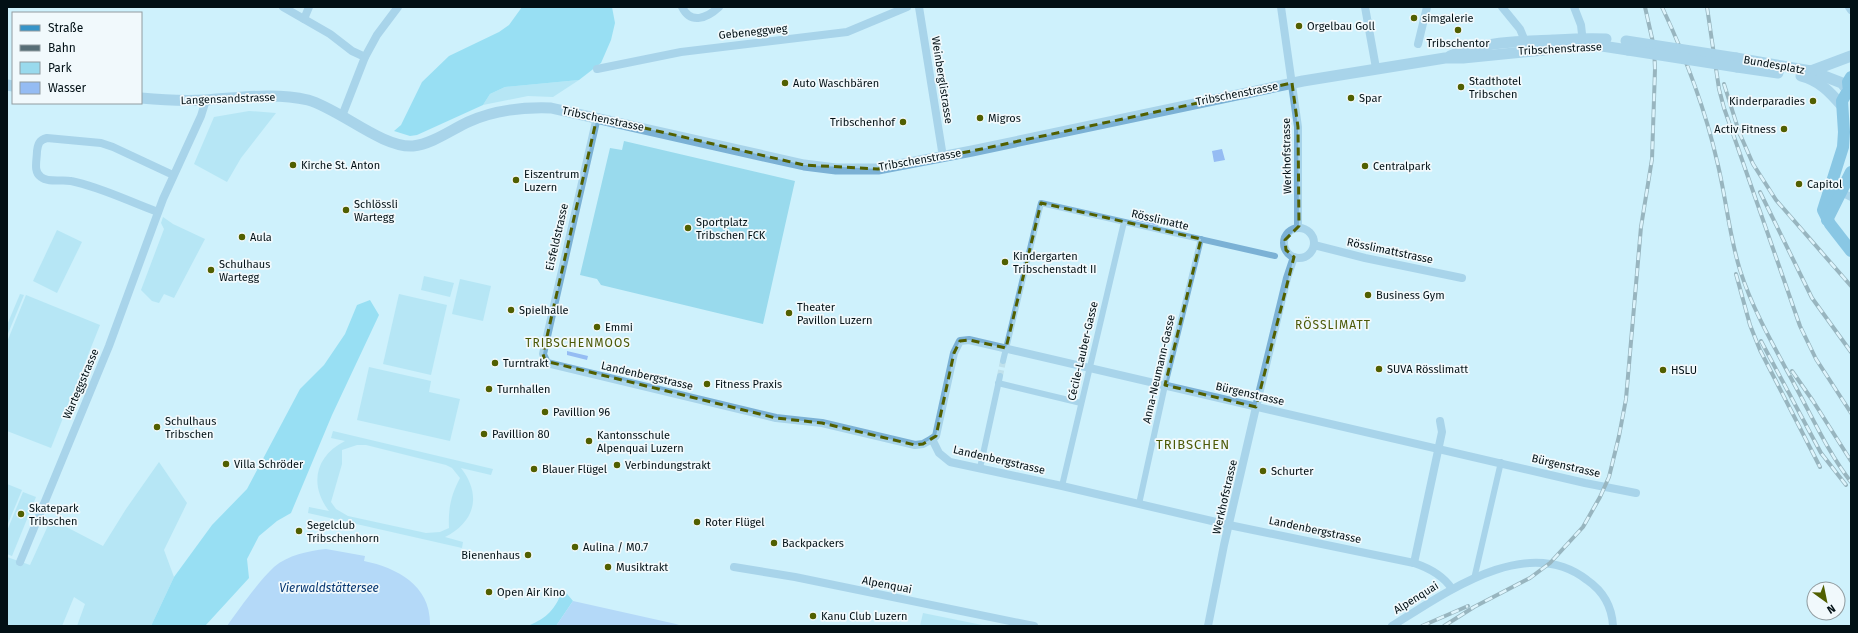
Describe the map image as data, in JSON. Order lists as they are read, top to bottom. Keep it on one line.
{"streets":{"street":["Gebeneggweg","Tribschenstrasse","Bundesplatz","Weinberglistrasse","Langensandstrasse","Werkhofstrasse","Rösslimatte","Eisfeldstrasse","Rösslimattstrasse","Cécile-Lauber-Gasse","Anna-Neumann-Gasse","Landenbergstrasse","Warteggstrasse","Bürgenstrasse","Alpenquai"]},"crossings":[["Tribschenstrasse","Bundesplatz"],["Tribschenstrasse","Weinberglistrasse"],["Tribschenstrasse","Langensandstrasse"],["Tribschenstrasse","Werkhofstrasse"],["Tribschenstrasse","Eisfeldstrasse"],["Langensandstrasse","Warteggstrasse"],["Werkhofstrasse","Rösslimattstrasse"],["Werkhofstrasse","Landenbergstrasse"],["Werkhofstrasse","Bürgenstrasse"],["Rösslimatte","Cécile-Lauber-Gasse"],["Rösslimatte","Anna-Neumann-Gasse"],["Rösslimatte","Bürgenstrasse"],["Eisfeldstrasse","Landenbergstrasse"],["Cécile-Lauber-Gasse","Landenbergstrasse"],["Cécile-Lauber-Gasse","Bürgenstrasse"],["Anna-Neumann-Gasse","Landenbergstrasse"],["Anna-Neumann-Gasse","Bürgenstrasse"],["Landenbergstrasse","Bürgenstrasse"],["Landenbergstrasse","Alpenquai"]],"districts":["RÖSSLIMATT","TRIBSCHENMOOS","TRIBSCHEN"],"water":["Vierwaldstättersee"],"places":["simgalerie","Orgelbau Goll","Tribschentor","Auto Waschbären","Stadthotel Tribschen","Spar","Kinderparadies","Migros","Tribschenhof","Activ Fitness","Kirche St. Anton","Centralpark","Eiszentrum Luzern","Capitol","Schlössli Wartegg","Sportplatz Tribschen FCK","Aula","Kindergarten Tribschenstadt II","Schulhaus Wartegg","Business Gym","Spielhalle","Theater Pavillon Luzern","Emmi","Turntrakt","SUVA Rösslimatt","HSLU","Fitness Praxis","Turnhallen","Pavillion 96","Schulhaus Tribschen","Pavillion 80","Kantonsschule Alpenquai Luzern","Villa Schröder","Verbindungstrakt","Blauer Flügel","Schurter","Skatepark Tribschen","Roter Flügel","Segelclub Tribschenhorn","Backpackers","Aulina / M0.7","Bienenhaus","Musiktrakt","Open Air Kino","Kanu Club Luzern"],"legend":["Straße","Bahn","Park","Wasser"],"north":"bottom right"}
